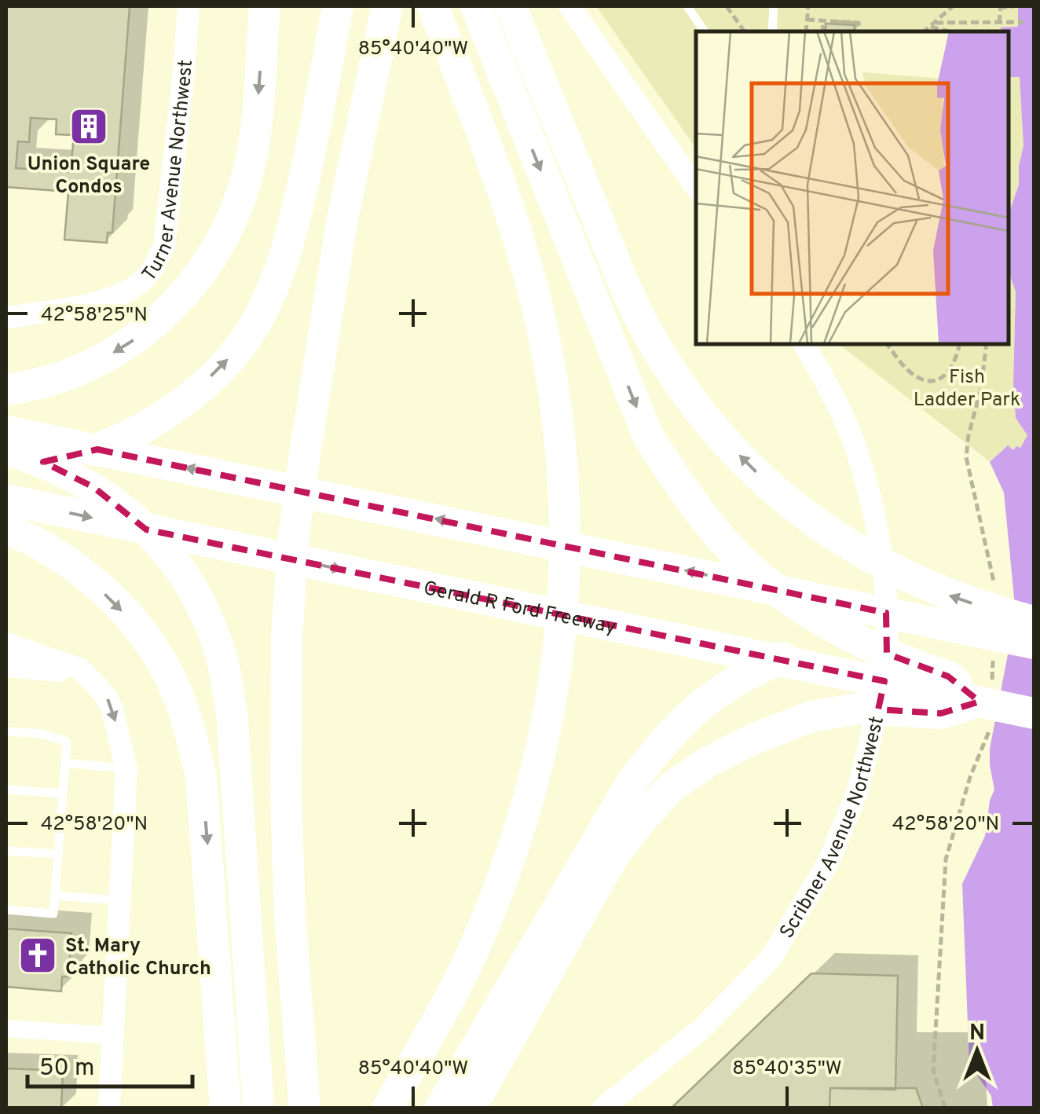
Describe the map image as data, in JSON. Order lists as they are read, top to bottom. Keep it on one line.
{"streets":{"highway":["Gerald R Ford Freeway"],"street":["Turner Avenue Northwest","Scribner Avenue Northwest"]},"parks":["Fish Ladder Park"],"places":{"building":["Union Square Condos"],"church":["St. Mary Catholic Church"]},"scale_bar":"50 m","north":"top","coordinates":["85°40'40\"W","42°58'25\"N","42°58'20\"N","85°40'35\"W"]}
